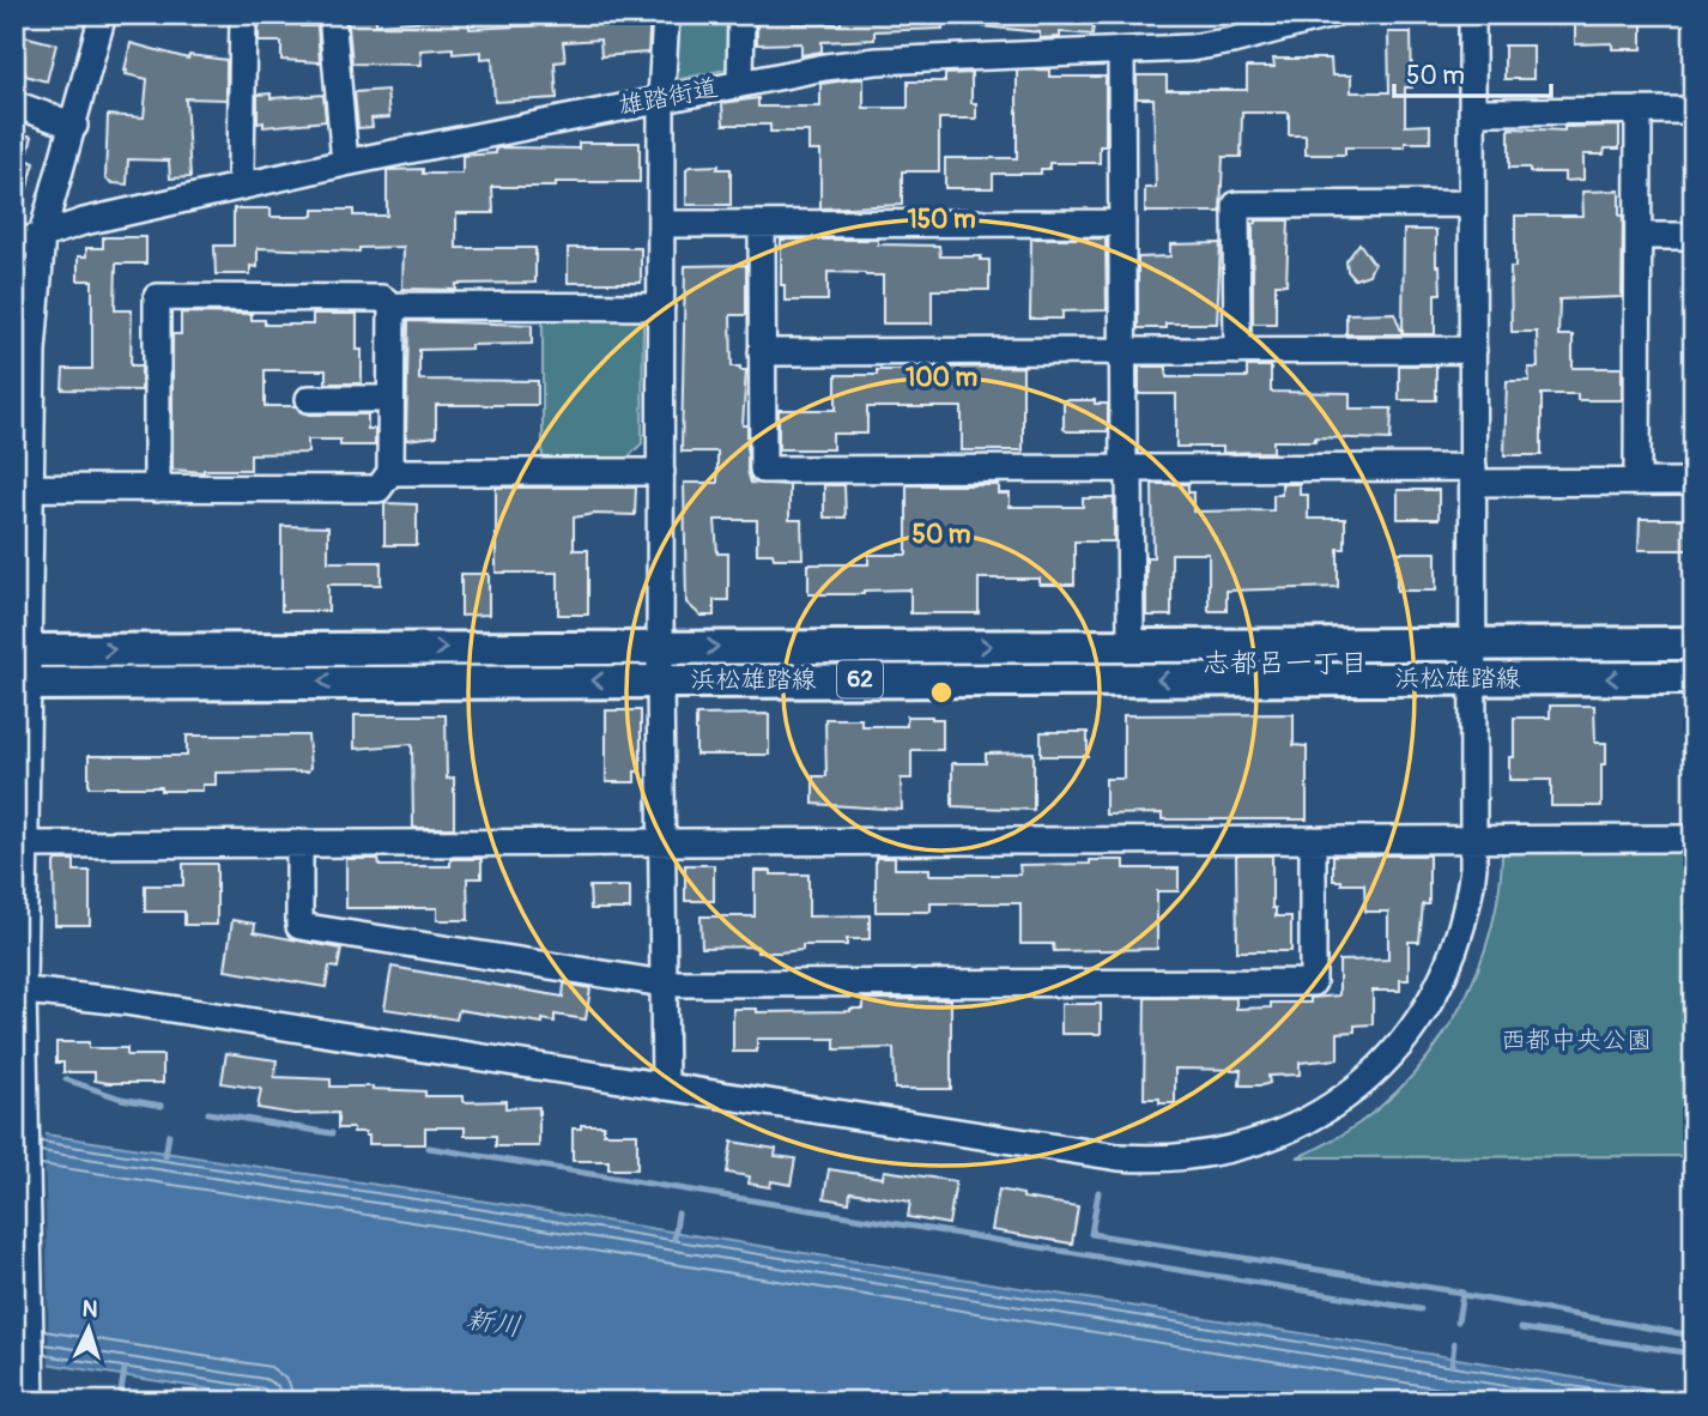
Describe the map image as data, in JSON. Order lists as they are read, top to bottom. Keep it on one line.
{"streets":{"main road":["浜松雄踏線","62"],"street":["雄踏街道"]},"districts":["志都呂一丁目"],"water":["新川"],"parks":["西都中央公園"],"scale_bar":"50 m","north":"top","rings":["150 m","100 m","50 m"]}
